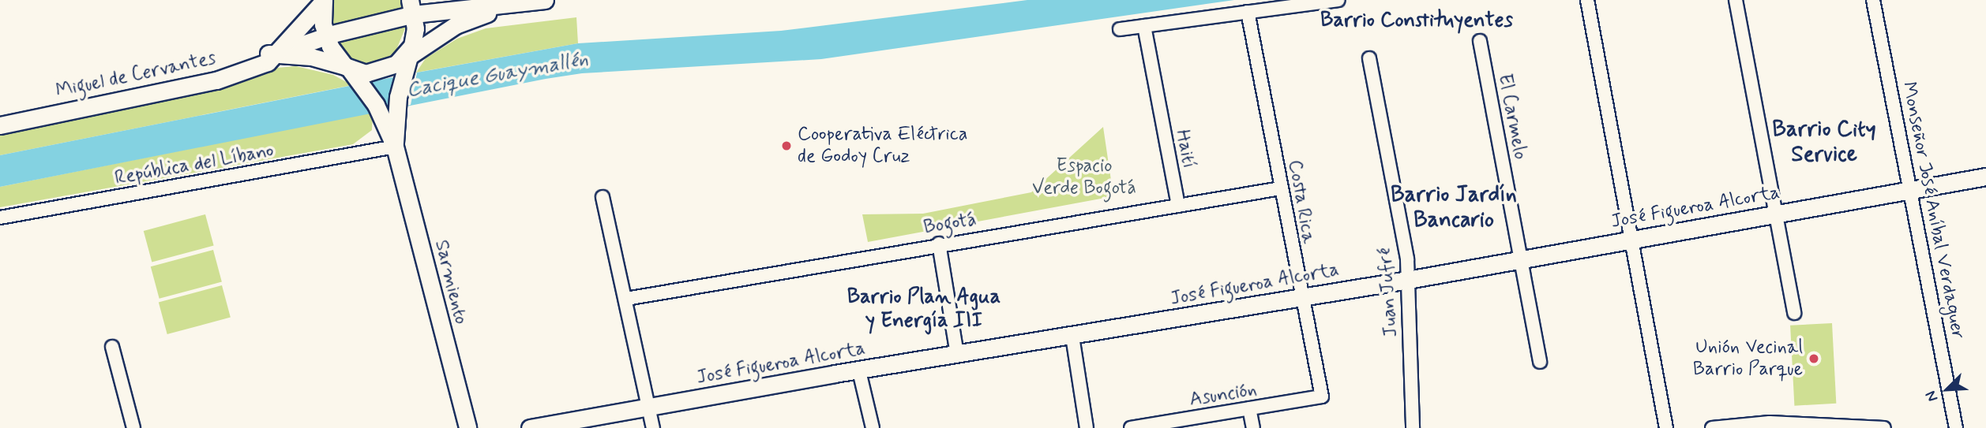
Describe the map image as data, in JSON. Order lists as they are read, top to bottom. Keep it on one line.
{"streets":{"main road":["Miguel de Cervantes","José Figueroa Alcorta","Sarmiento"],"street":["El Carmelo","Haití","República del Líbano","Costa Rica","Monseñor José Aníbal Verdaguer","Bogotá","Juan Jufré","Asunción"]},"crossings":[["Miguel de Cervantes","Sarmiento"],["El Carmelo","José Figueroa Alcorta"],["Haití","Bogotá"],["República del Líbano","Sarmiento"],["Costa Rica","José Figueroa Alcorta"],["Costa Rica","Bogotá"],["Costa Rica","Asunción"],["José Figueroa Alcorta","Monseñor José Aníbal Verdaguer"],["José Figueroa Alcorta","Juan Jufré"]],"districts":["Barrio Constituyentes","Barrio City Service","Barrio Jardín Bancario","Barrio Plan Agua y Energía III"],"water":["Cacique Guaymallén"],"parks":["Espacio Verde Bogotá"],"places":["Cooperativa Eléctrica de Godoy Cruz","Unión Vecinal Barrio Parque"],"north":"bottom left"}
